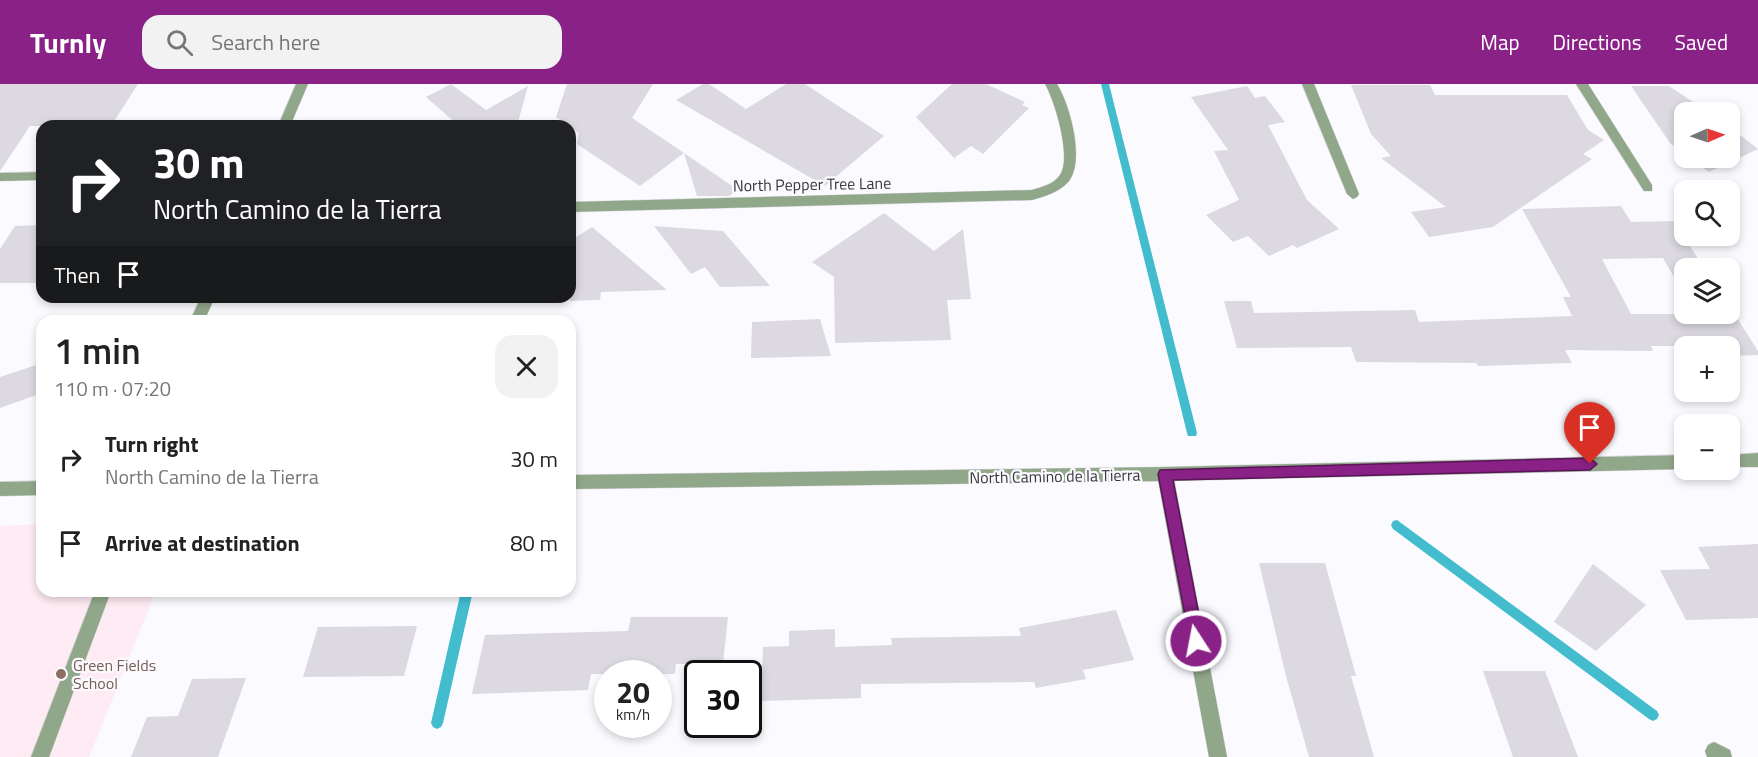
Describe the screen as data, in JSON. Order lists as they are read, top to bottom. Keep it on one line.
{"streets":{"street":["North Pepper Tree Lane","North Camino de la Tierra"]},"places":["Green Fields School"],"north":"right","page":{"header":"Turnly","search":"Search here","nav":["Map","Directions","Saved"],"map_buttons":["+","−"],"turn":["30 m","North Camino de la Tierra"],"then":"Then","heading":["1 min","110 m · 07:20"],"list":[{"name":"Turn right","note":"North Camino de la Tierra","value":"30 m"},{"name":"Arrive at destination","value":"80 m"}],"speed":"20 km/h","limit":"30"}}
